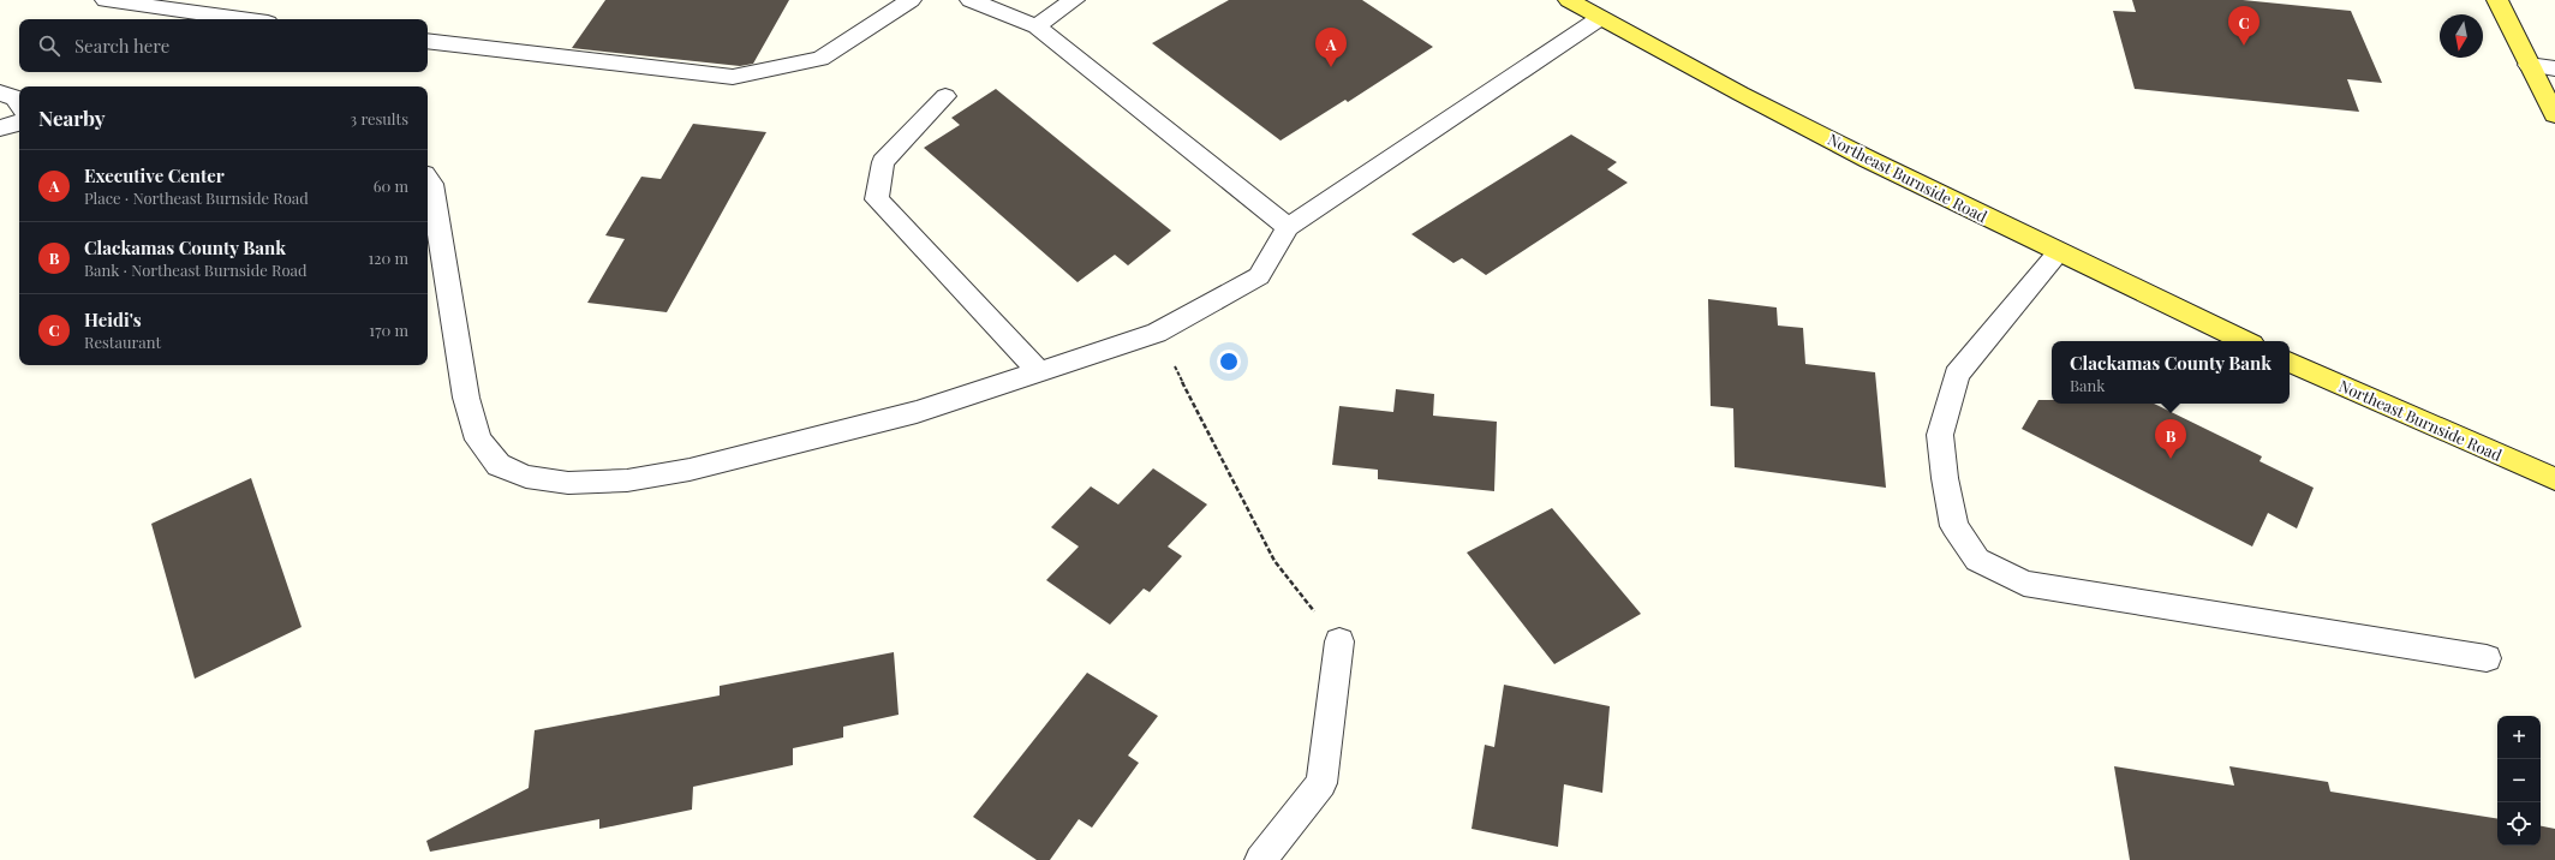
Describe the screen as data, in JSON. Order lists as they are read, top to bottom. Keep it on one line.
{"streets":{"main road":["Northeast Burnside Road"]},"north":"bottom","page":{"pins":["C","A","B"],"search":"Search here","heading":["Nearby","3 results"],"list":[{"mark":"A","name":"Executive Center","note":"Place · Northeast Burnside Road","value":"60 m"},{"mark":"B","name":"Clackamas County Bank","note":"Bank · Northeast Burnside Road","value":"120 m"},{"mark":"C","name":"Heidi's","note":"Restaurant","value":"170 m"}],"popup":["Clackamas County Bank","Bank"],"map_buttons":["+","−"]}}
